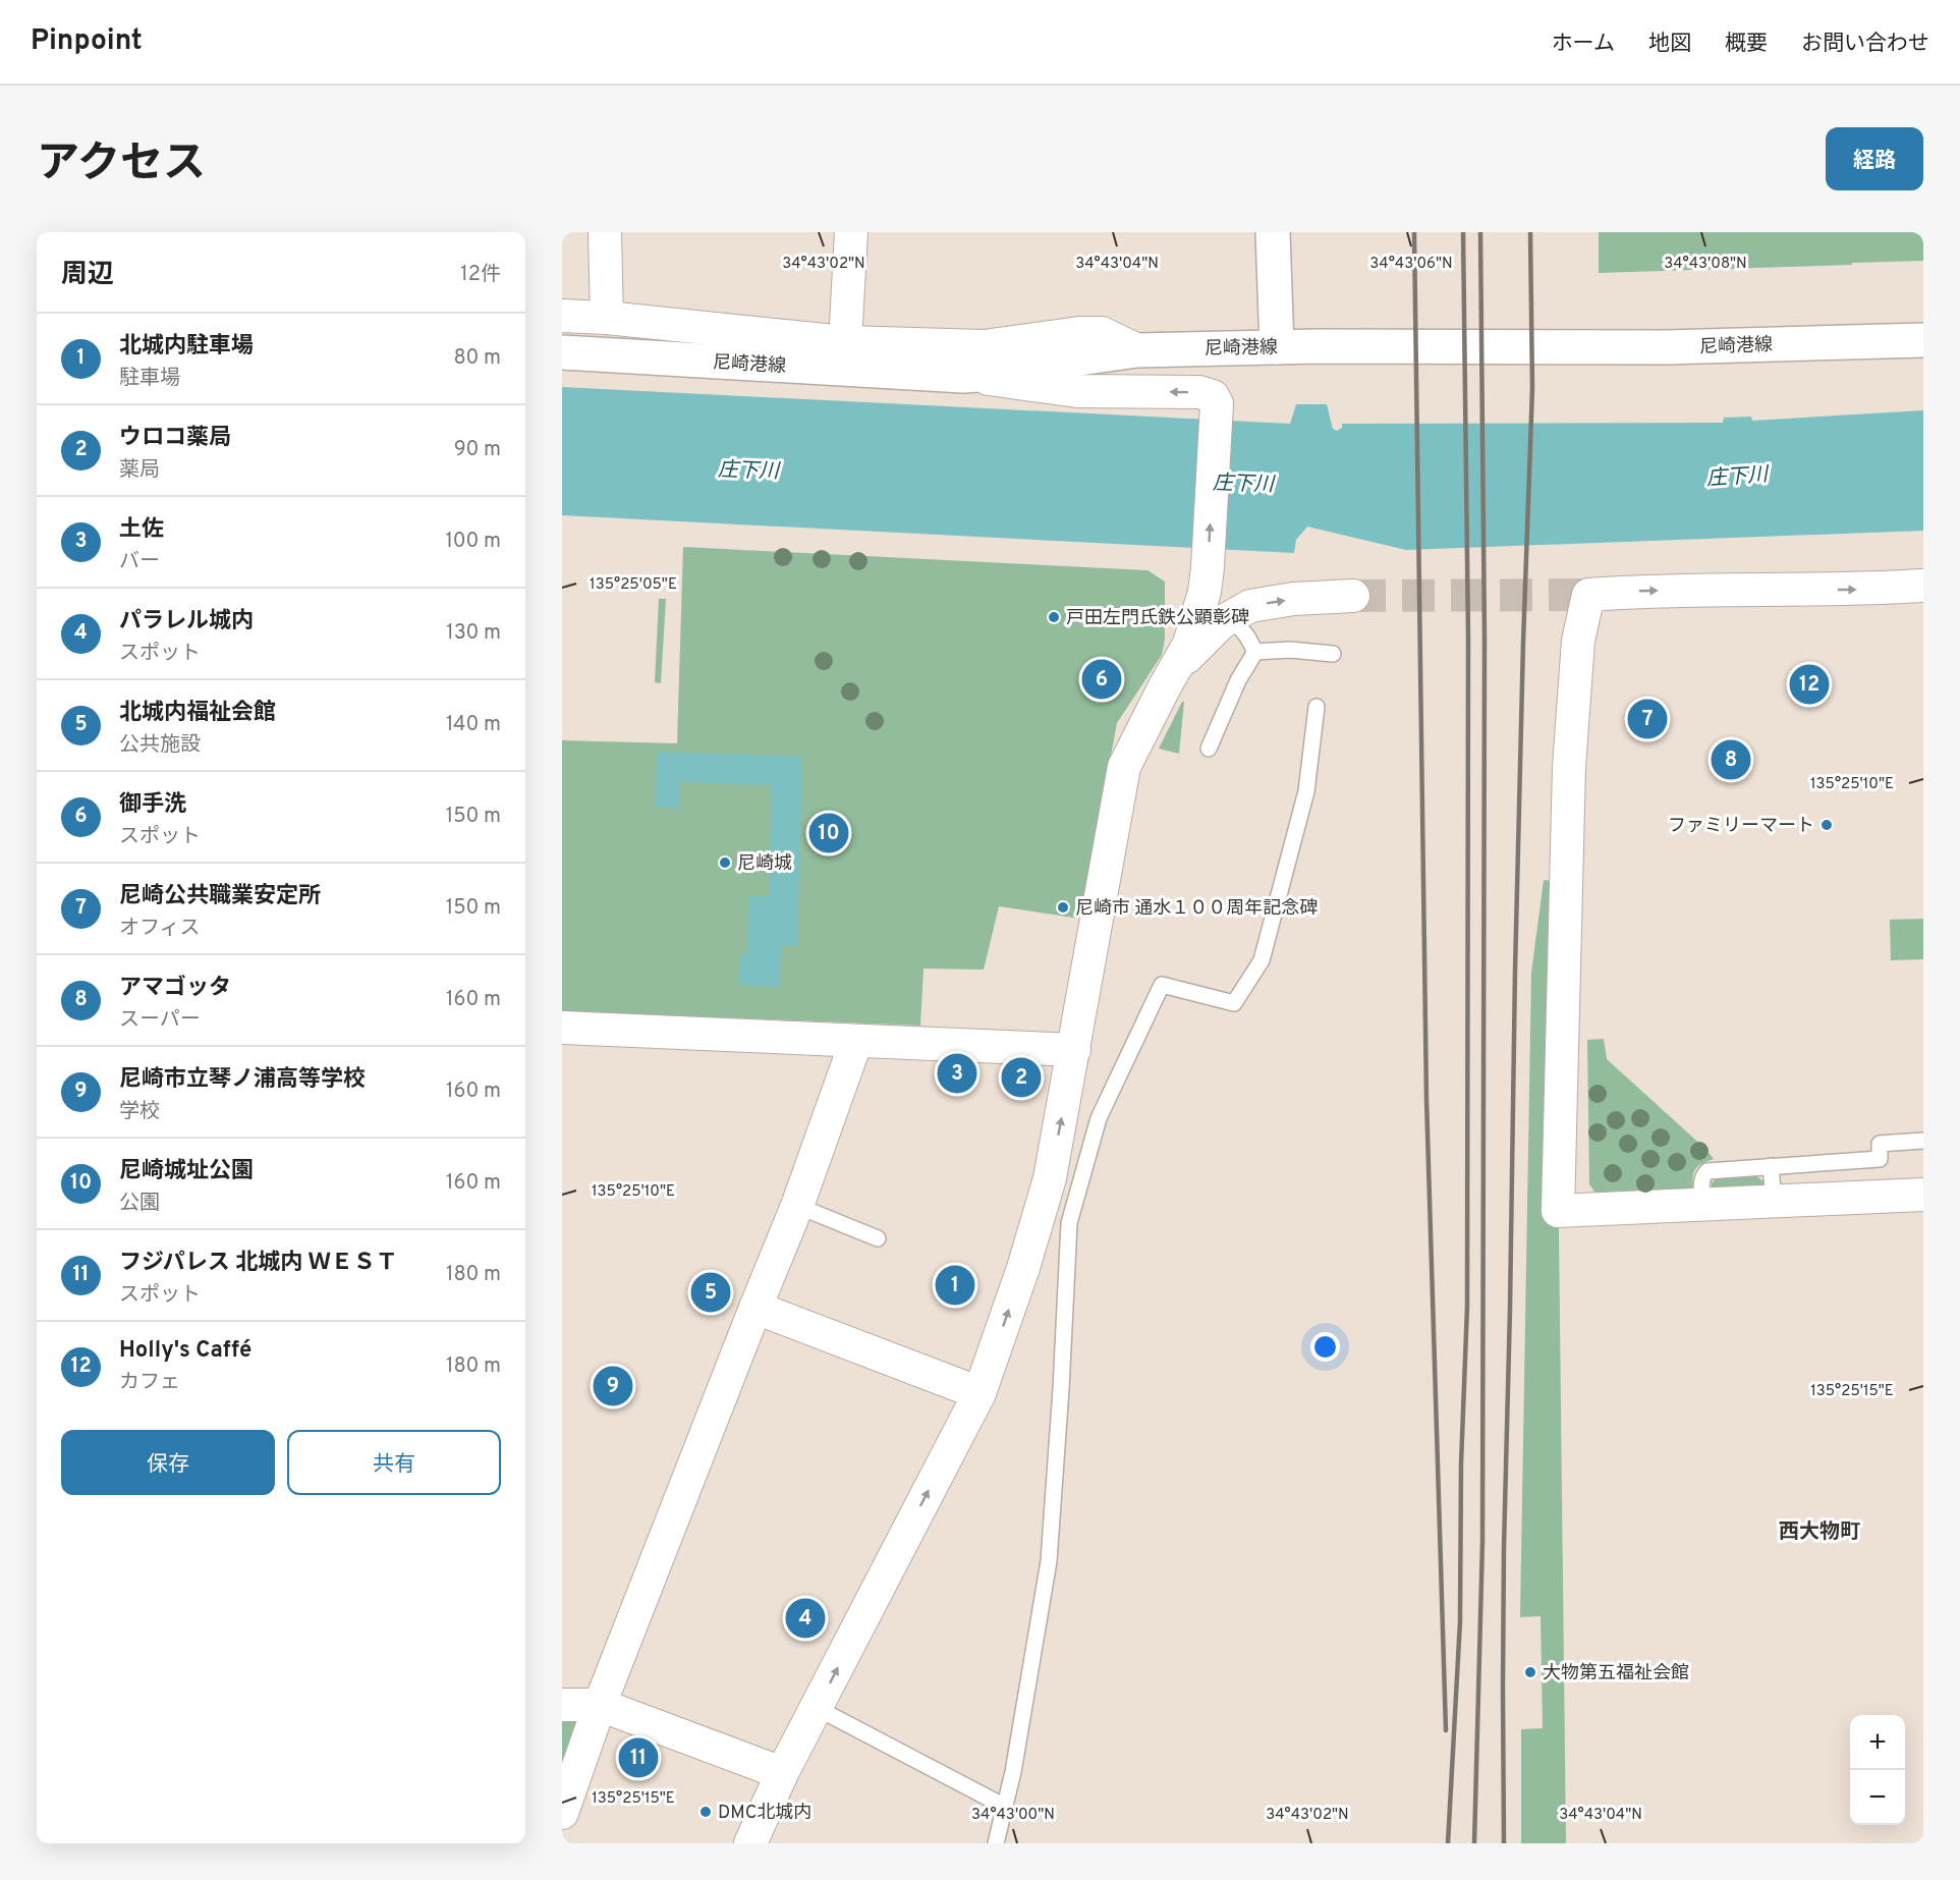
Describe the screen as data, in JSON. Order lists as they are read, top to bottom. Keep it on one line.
{"streets":{"main road":["尼崎港線"]},"districts":["西大物町"],"water":["庄下川"],"places":["戸田左門氏鉄公顕彰碑","ファミリーマート","尼崎城","尼崎市 通水１００周年記念碑","大物第五福祉会館","DMC北城内"],"page":{"header":"Pinpoint","nav":["ホーム","地図","概要","お問い合わせ"],"title":"アクセス","buttons":["経路",["保存","共有"]],"heading":["周辺","12件"],"list":[{"mark":"1","name":"北城内駐車場","note":"駐車場","value":"80 m"},{"mark":"2","name":"ウロコ薬局","note":"薬局","value":"90 m"},{"mark":"3","name":"土佐","note":"バー","value":"100 m"},{"mark":"4","name":"パラレル城内","note":"スポット","value":"130 m"},{"mark":"5","name":"北城内福祉会館","note":"公共施設","value":"140 m"},{"mark":"6","name":"御手洗","note":"スポット","value":"150 m"},{"mark":"7","name":"尼崎公共職業安定所","note":"オフィス","value":"150 m"},{"mark":"8","name":"アマゴッタ","note":"スーパー","value":"160 m"},{"mark":"9","name":"尼崎市立琴ノ浦高等学校","note":"学校","value":"160 m"},{"mark":"10","name":"尼崎城址公園","note":"公園","value":"160 m"},{"mark":"11","name":"フジパレス 北城内 ＷＥＳＴ","note":"スポット","value":"180 m"},{"mark":"12","name":"Holly's Caffé","note":"カフェ","value":"180 m"}],"pins":["6","12","7","8","10","3","2","1","5","9","4","11"],"map_buttons":["+","−"]},"coordinates":["34°43'02\"N","34°43'04\"N","34°43'06\"N","34°43'08\"N","135°25'05\"E","135°25'10\"E","135°25'15\"E","34°43'00\"N"]}
